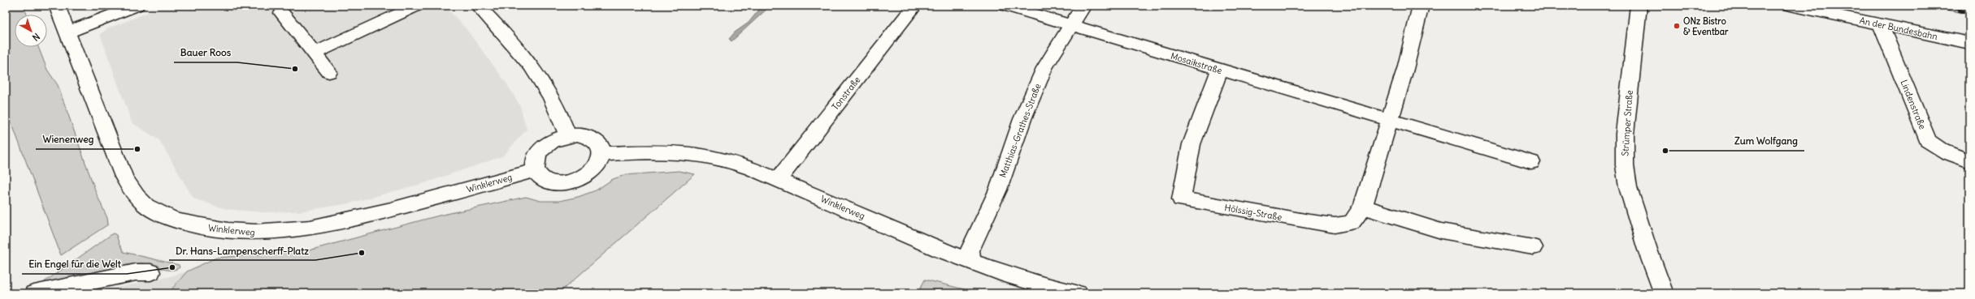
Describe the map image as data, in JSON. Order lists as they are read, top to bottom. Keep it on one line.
{"streets":{"street":["An der Bundesbahn","Mosaikstraße","Tonstraße","Lindenstraße","Strümper Straße","Matthias-Grathes-Straße","Winklerweg","Hölssig-Straße"]},"crossings":[["An der Bundesbahn","Lindenstraße"],["Mosaikstraße","Matthias-Grathes-Straße"],["Mosaikstraße","Hölssig-Straße"],["Tonstraße","Winklerweg"],["Matthias-Grathes-Straße","Winklerweg"]],"places":["ONz Bistro & Eventbar","Bauer Roos","Wienenweg","Zum Wolfgang","Dr. Hans-Lampenscherff-Platz","Ein Engel für die Welt"],"north":"bottom right"}
